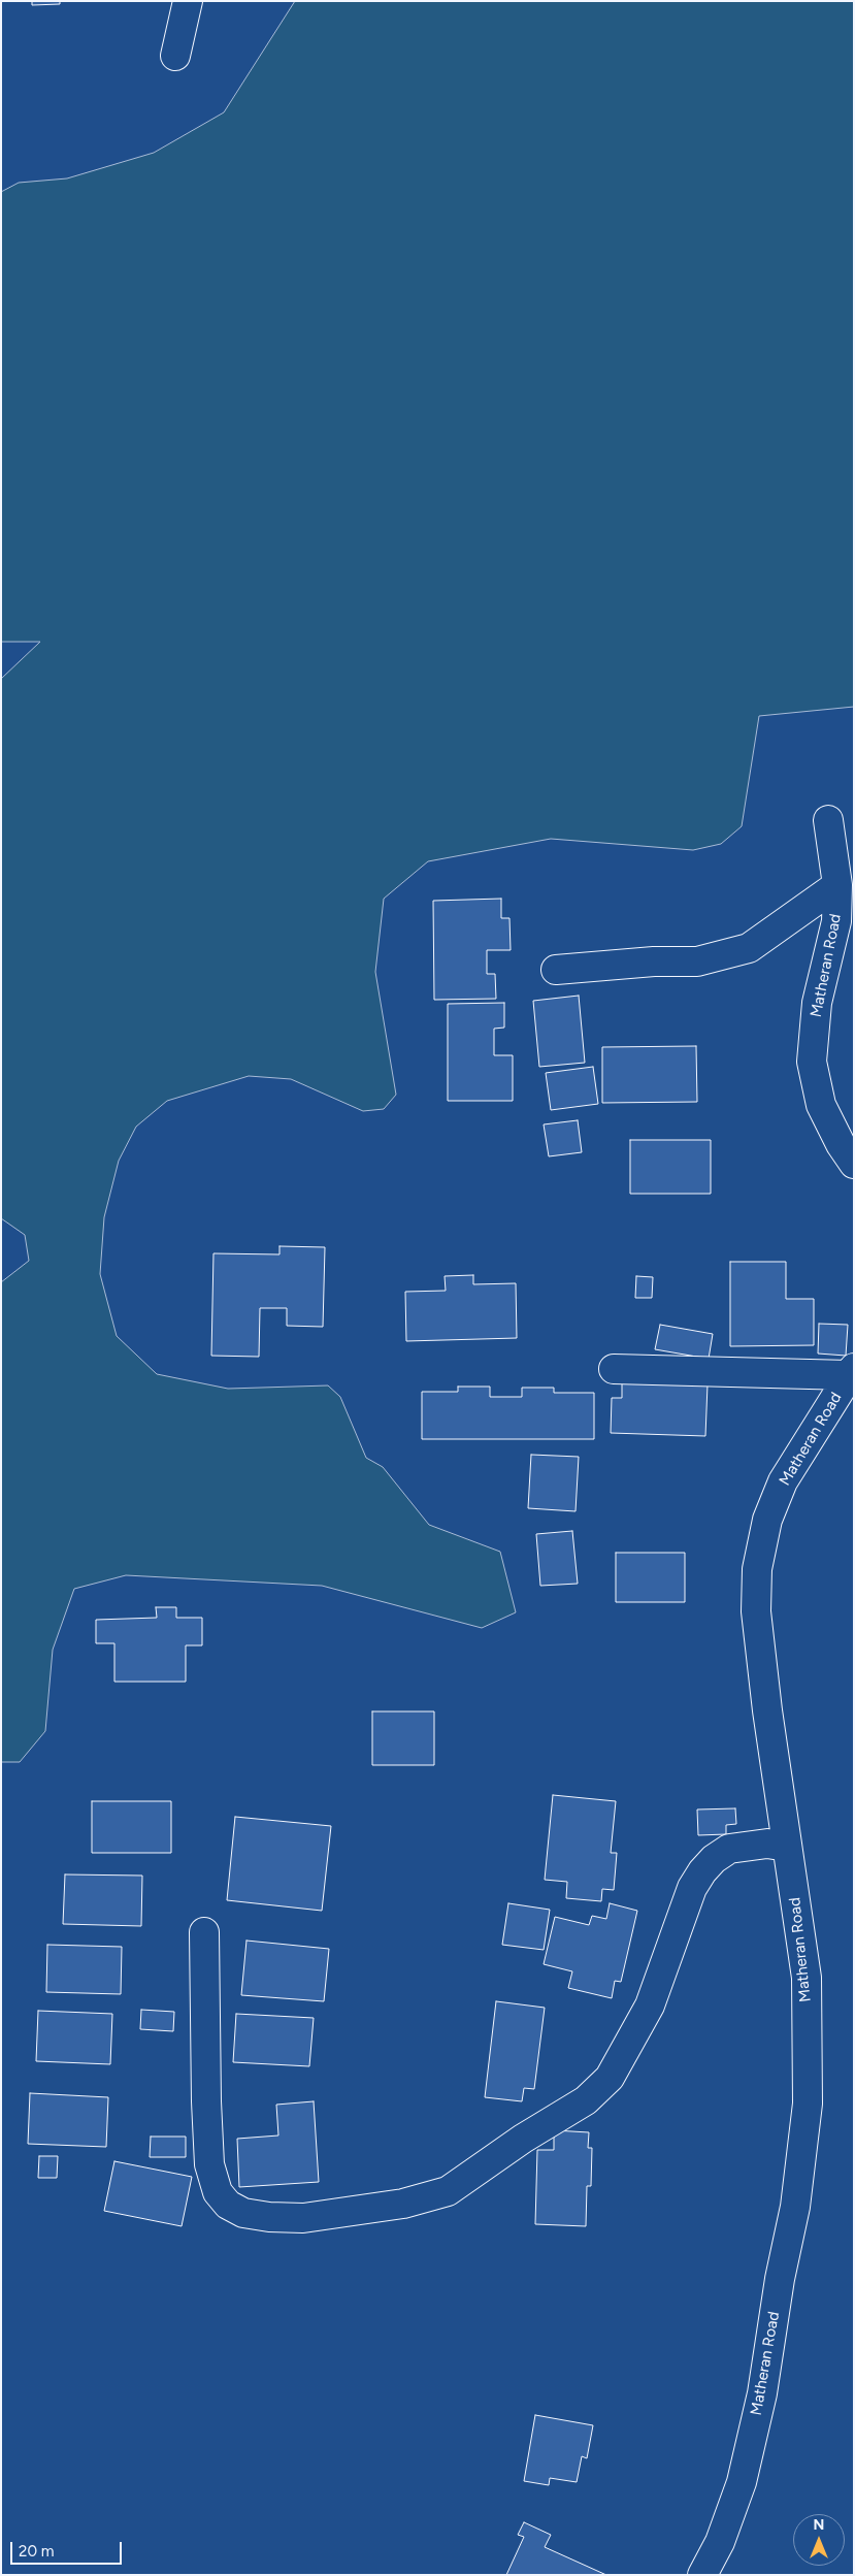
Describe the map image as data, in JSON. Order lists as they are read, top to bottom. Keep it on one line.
{"streets":{"street":["Matheran Road"]},"scale_bar":"20 m","north":"top"}
